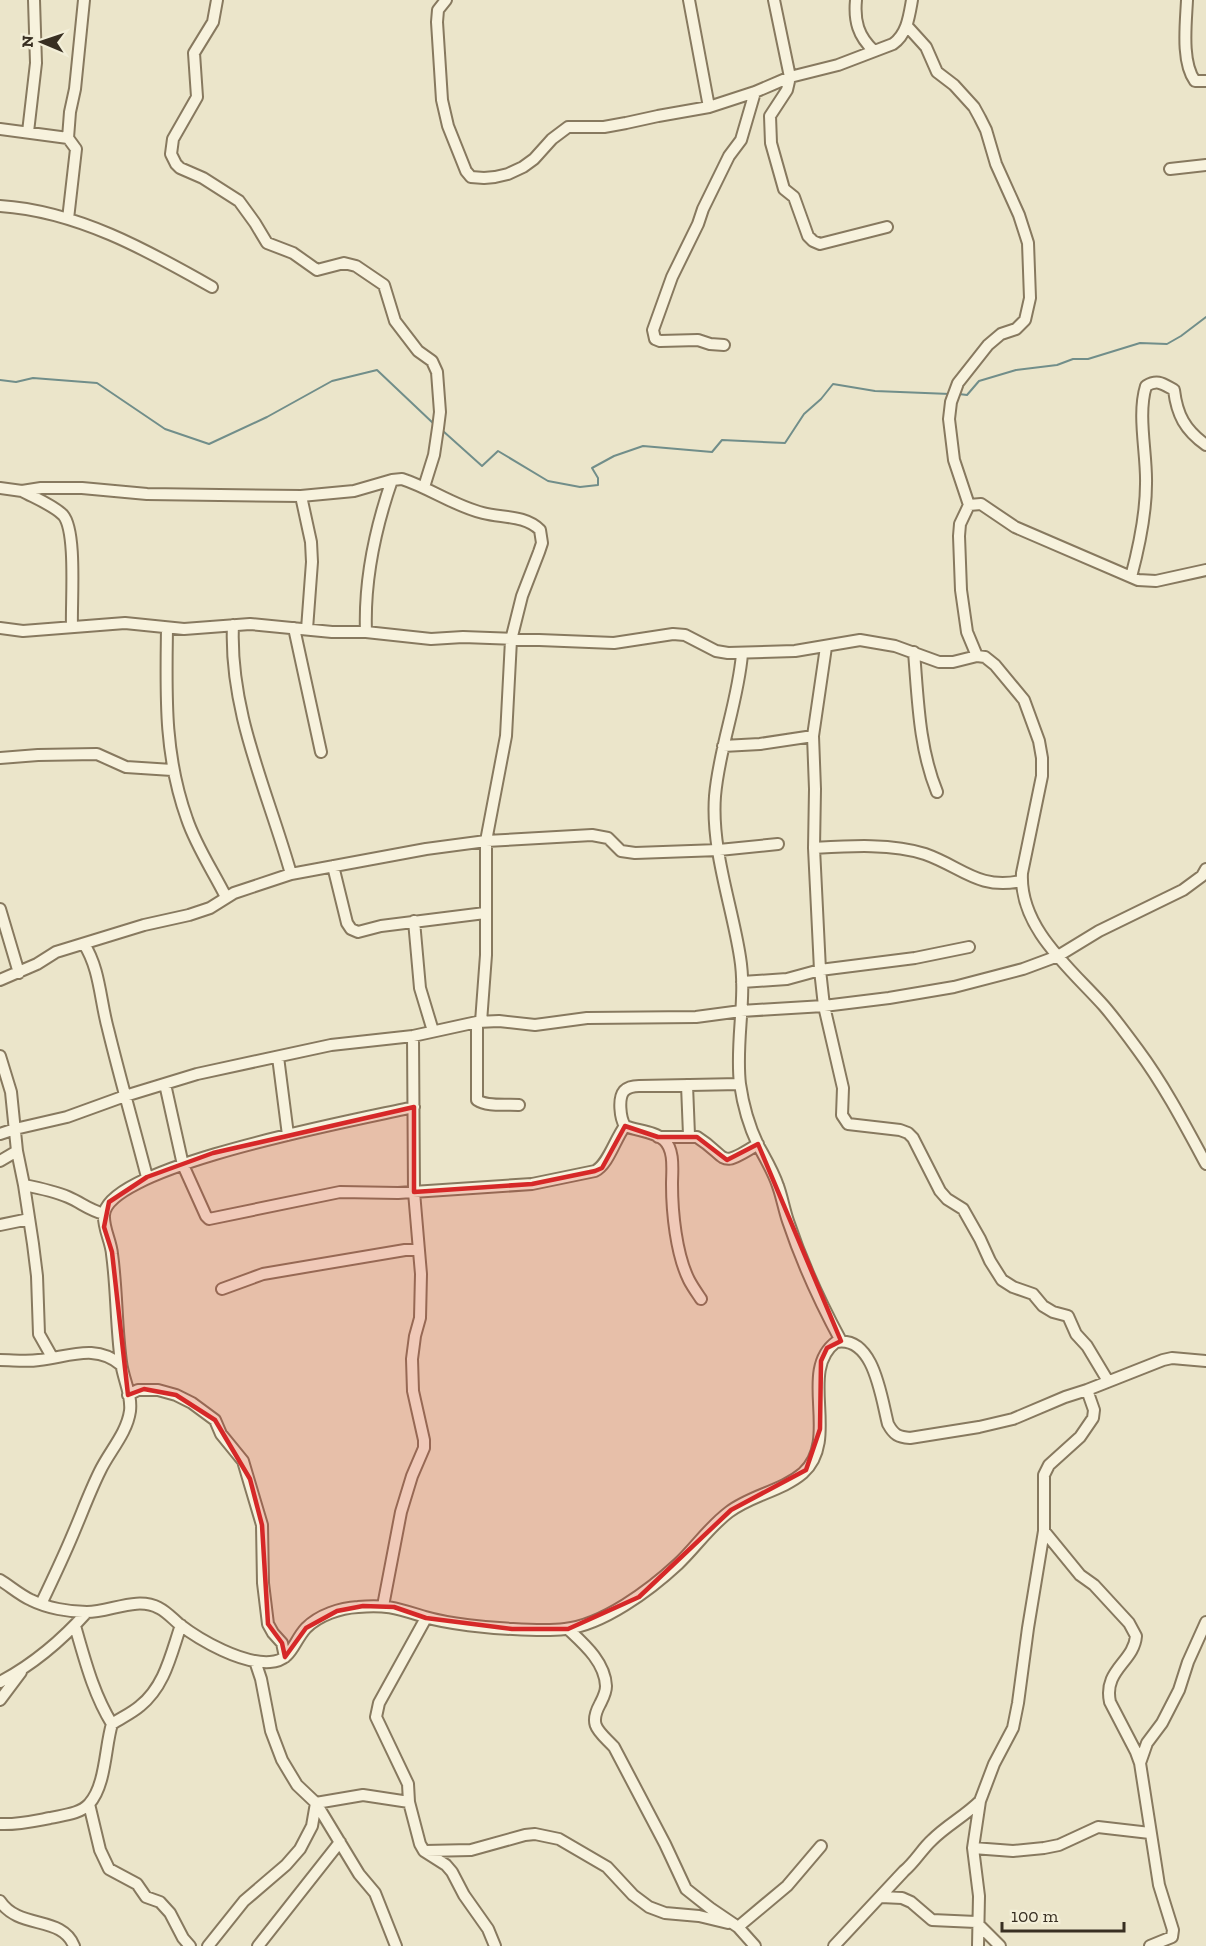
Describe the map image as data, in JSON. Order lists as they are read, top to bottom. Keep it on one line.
{"scale_bar":"100 m","north":"left"}
